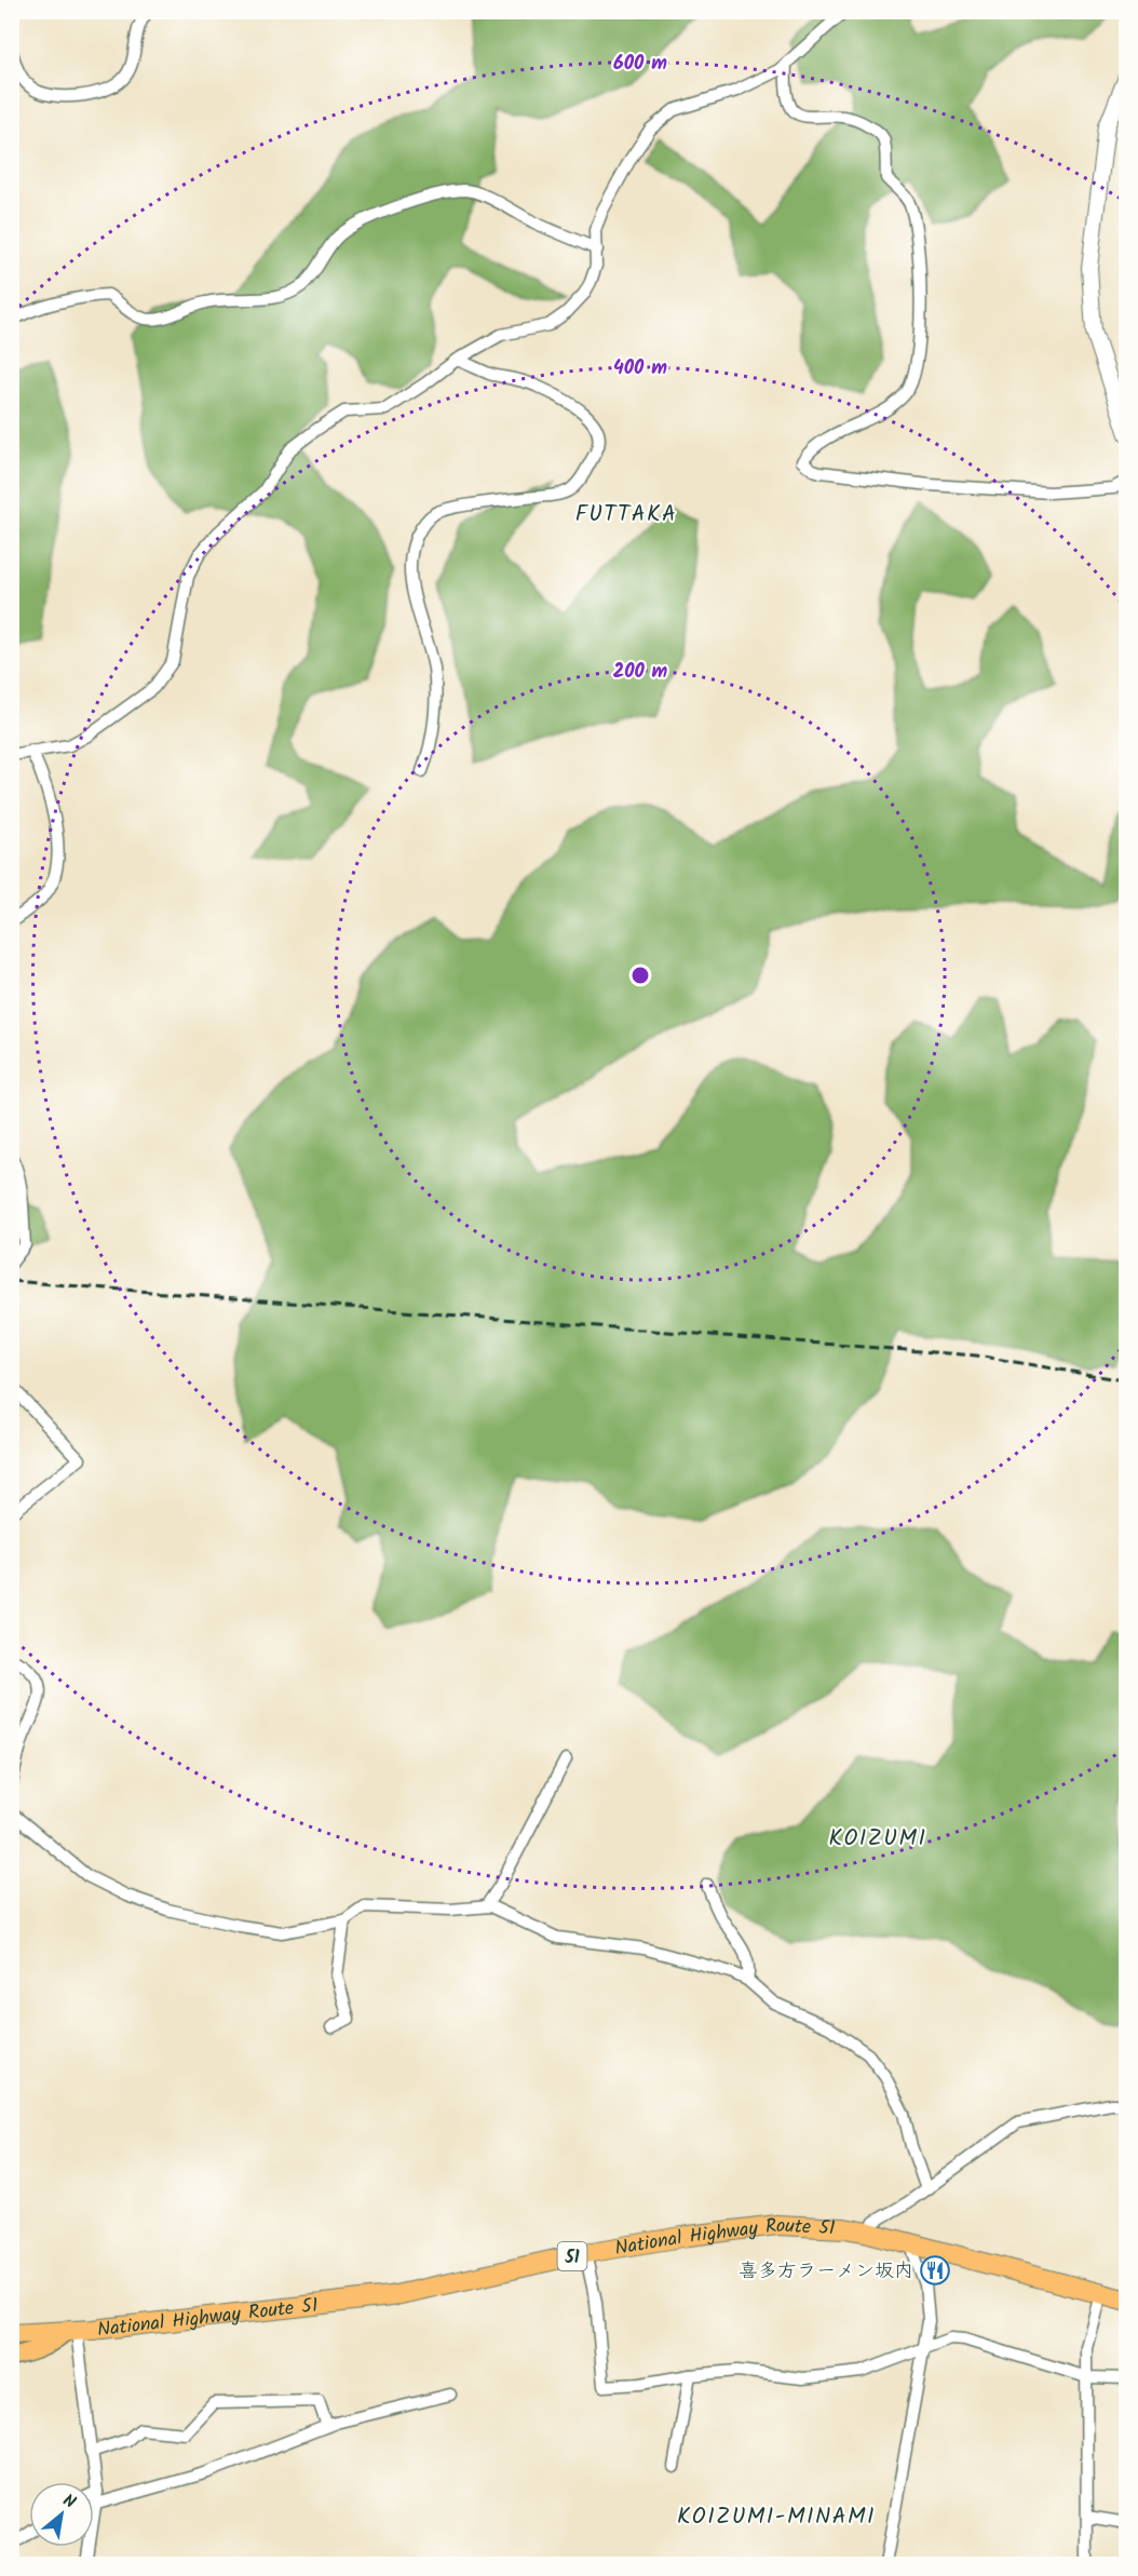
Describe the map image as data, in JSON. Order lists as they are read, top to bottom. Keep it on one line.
{"streets":{"highway":["National Highway Route 51","51"]},"districts":["FUTTAKA","KOIZUMI","KOIZUMI-MINAMI"],"places":{"restaurant":["喜多方ラーメン坂内"]},"north":"top right","rings":["600 m","400 m","200 m"]}
